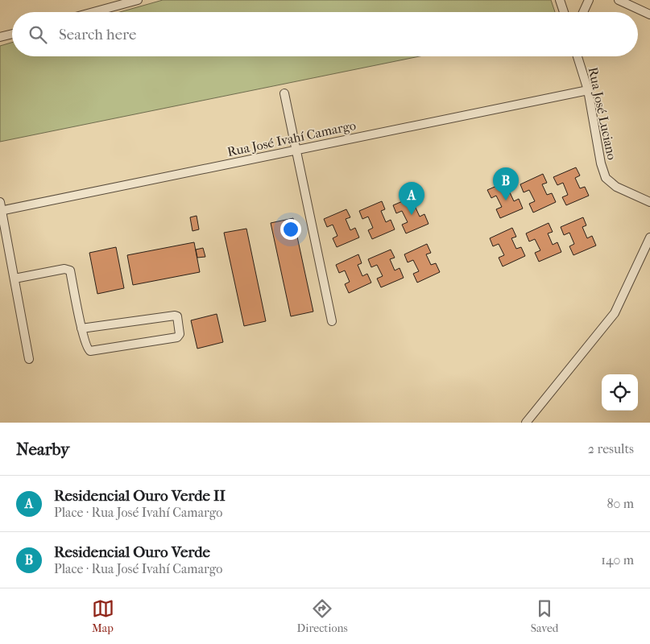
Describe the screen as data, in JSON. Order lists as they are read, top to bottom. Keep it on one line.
{"streets":{"street":["Rua José Luciano","Rua José Ivahí Camargo"]},"crossings":[["Rua José Luciano","Rua José Ivahí Camargo"]],"page":{"search":"Search here","pins":["B","A"],"heading":["Nearby","2 results"],"list":[{"mark":"A","name":"Residencial Ouro Verde II","note":"Place · Rua José Ivahí Camargo","value":"80 m"},{"mark":"B","name":"Residencial Ouro Verde","note":"Place · Rua José Ivahí Camargo","value":"140 m"}],"nav":["Map","Directions","Saved"]}}
